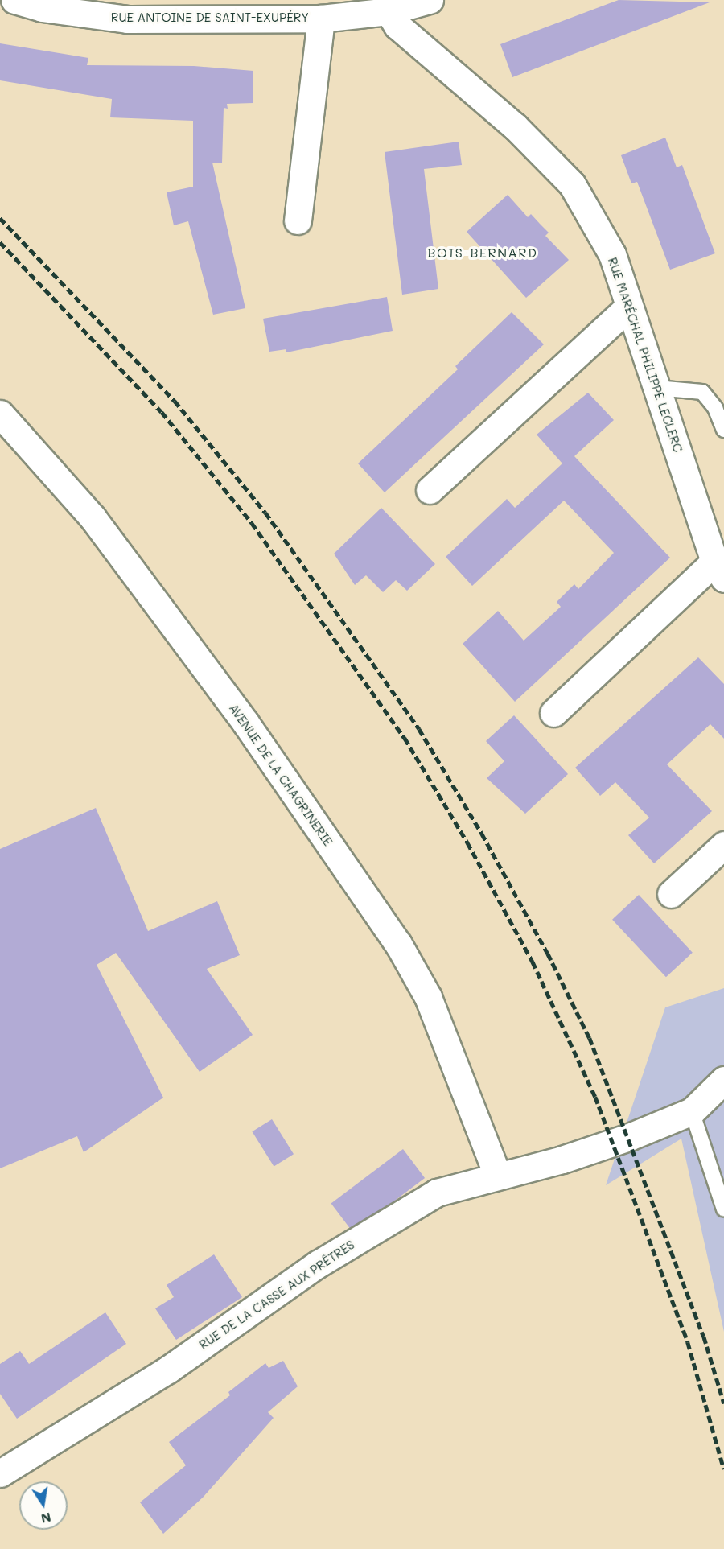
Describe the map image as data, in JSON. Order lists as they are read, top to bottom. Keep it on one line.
{"streets":{"street":["RUE ANTOINE DE SAINT-EXUPÉRY","RUE MARÉCHAL PHILIPPE LECLERC","AVENUE DE LA CHAGRINERIE","RUE DE LA CASSE AUX PRÊTRES"]},"crossings":[["RUE ANTOINE DE SAINT-EXUPÉRY","RUE MARÉCHAL PHILIPPE LECLERC"],["AVENUE DE LA CHAGRINERIE","RUE DE LA CASSE AUX PRÊTRES"]],"districts":["BOIS-BERNARD"],"north":"bottom"}
